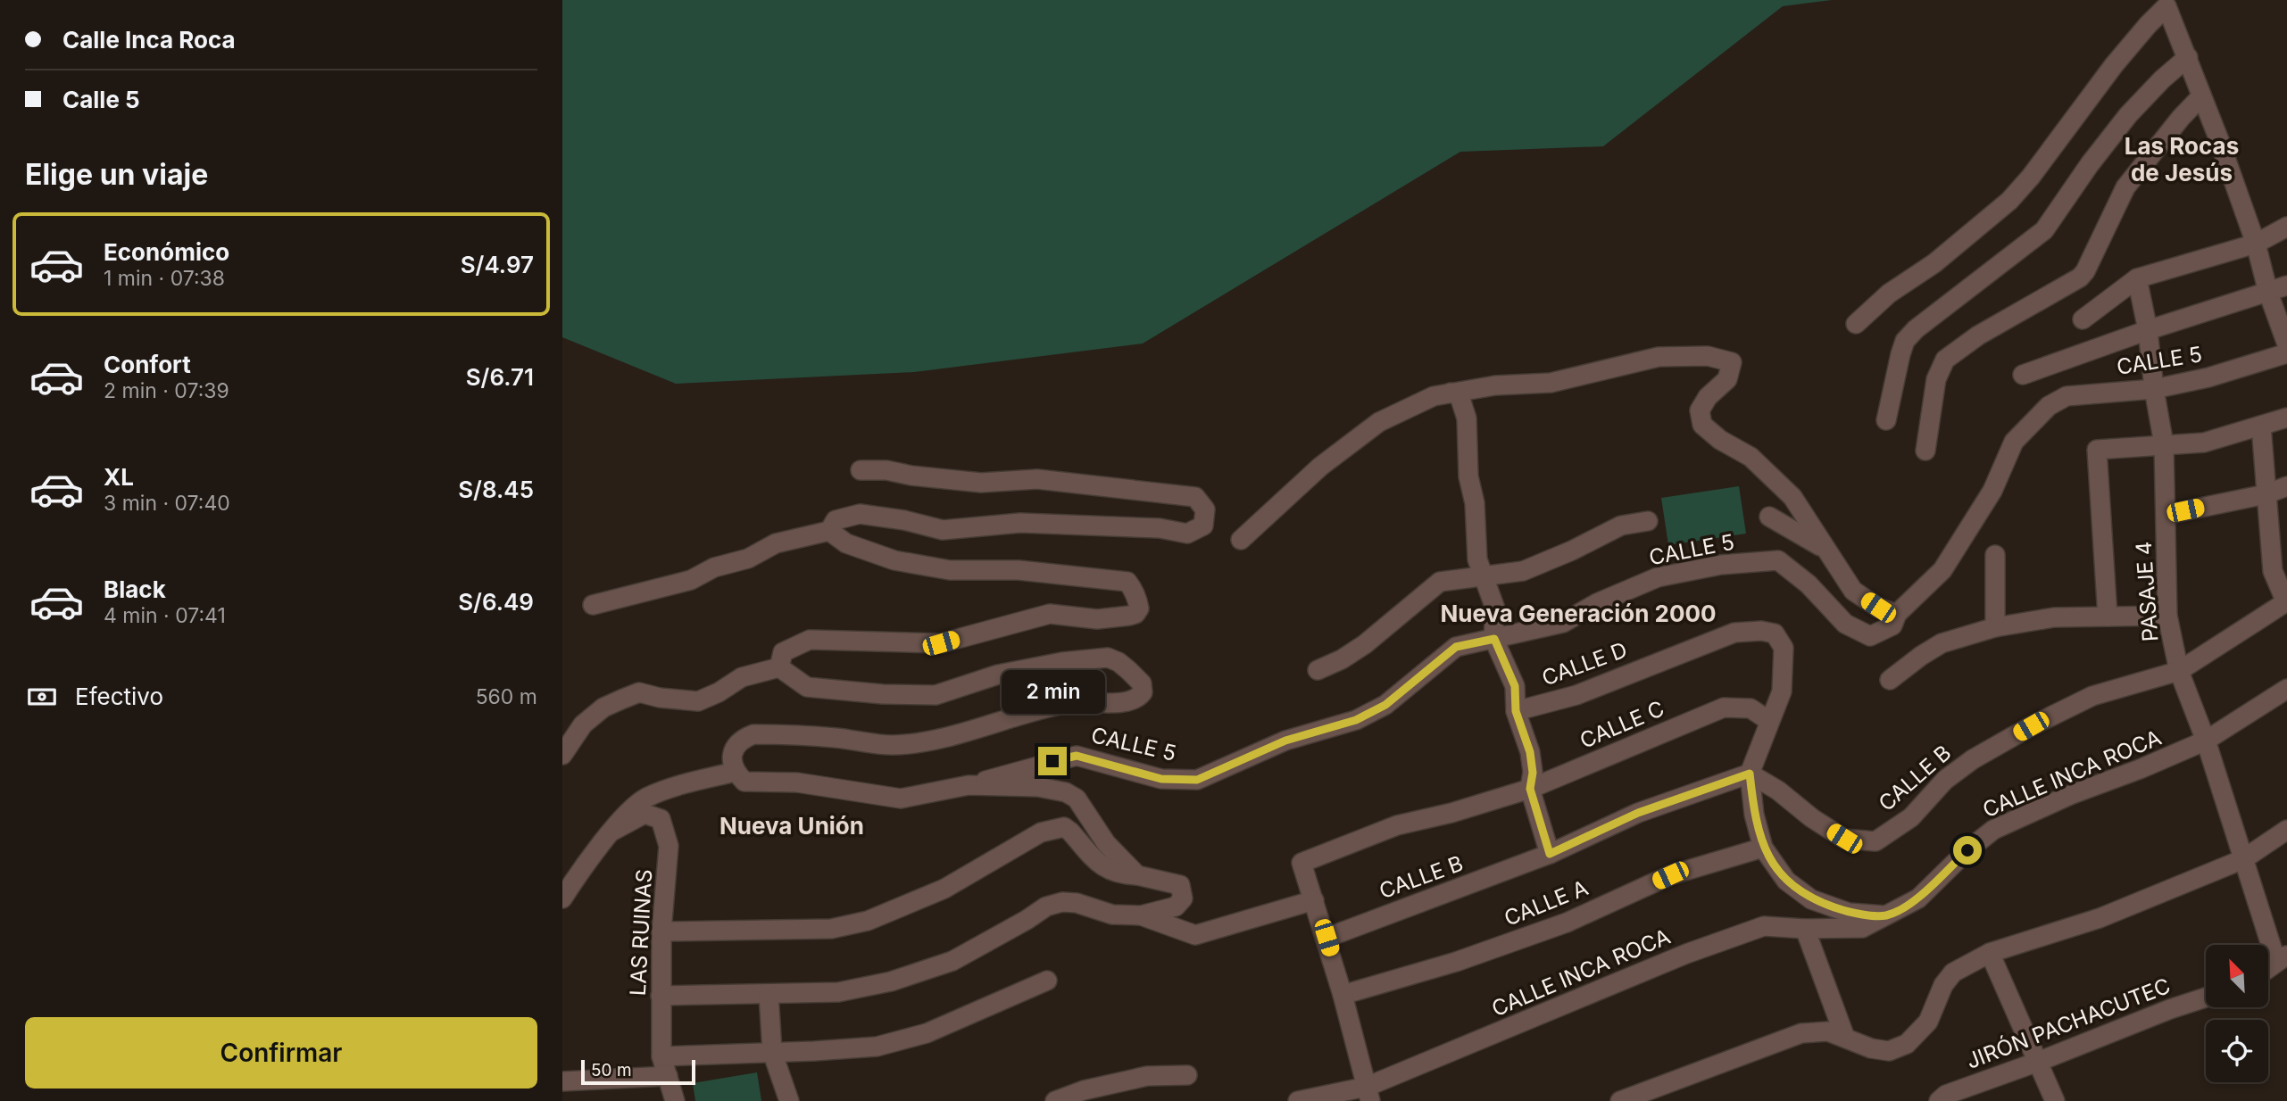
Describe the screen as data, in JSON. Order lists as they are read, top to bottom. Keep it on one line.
{"streets":{"street":["CALLE 5","PASAJE 4","CALLE D","CALLE C","CALLE INCA ROCA","CALLE B","CALLE A","LAS RUINAS","JIRÓN PACHACUTEC"]},"crossings":[["CALLE 5","PASAJE 4"],["PASAJE 4","CALLE INCA ROCA"],["PASAJE 4","CALLE B"],["CALLE D","CALLE C"]],"districts":["Las Rocas de Jesús","Nueva Generación 2000","Nueva Unión"],"scale_bar":"50 m","north":"top left","page":{"banner":["Calle Inca Roca","Calle 5"],"heading":"Elige un viaje","list":[{"name":"Económico","note":"1 min · 07:38","value":"S/4.97"},{"name":"Confort","note":"2 min · 07:39","value":"S/6.71"},{"name":"XL","note":"3 min · 07:40","value":"S/8.45"},{"name":"Black","note":"4 min · 07:41","value":"S/6.49"}],"pay":["Efectivo","560 m"],"bubble":"2 min","buttons":"Confirmar","scale":"50 m"}}
